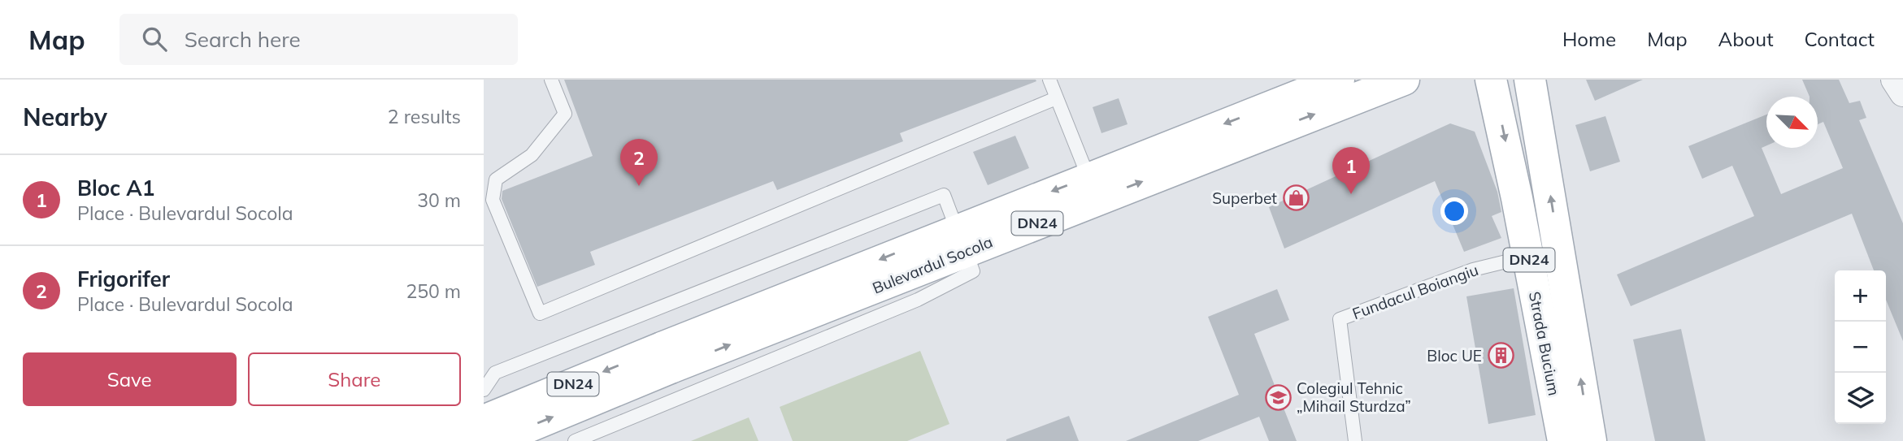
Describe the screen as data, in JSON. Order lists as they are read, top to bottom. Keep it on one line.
{"streets":{"main road":["DN24","Bulevardul Socola","Strada Bucium"],"lane":["Fundacul Boiangiu"]},"places":{"shop":["Superbet"],"building":["Bloc UE"],"school or university":["Colegiul Tehnic „Mihail Sturdza”"]},"north":"bottom right","page":{"header":"Map","search":"Search here","nav":["Home","Map","About","Contact"],"heading":["Nearby","2 results"],"pins":["2","1"],"list":[{"mark":"1","name":"Bloc A1","note":"Place · Bulevardul Socola","value":"30 m"},{"mark":"2","name":"Frigorifer","note":"Place · Bulevardul Socola","value":"250 m"}],"map_buttons":["+","−"],"buttons":["Save","Share"]}}
